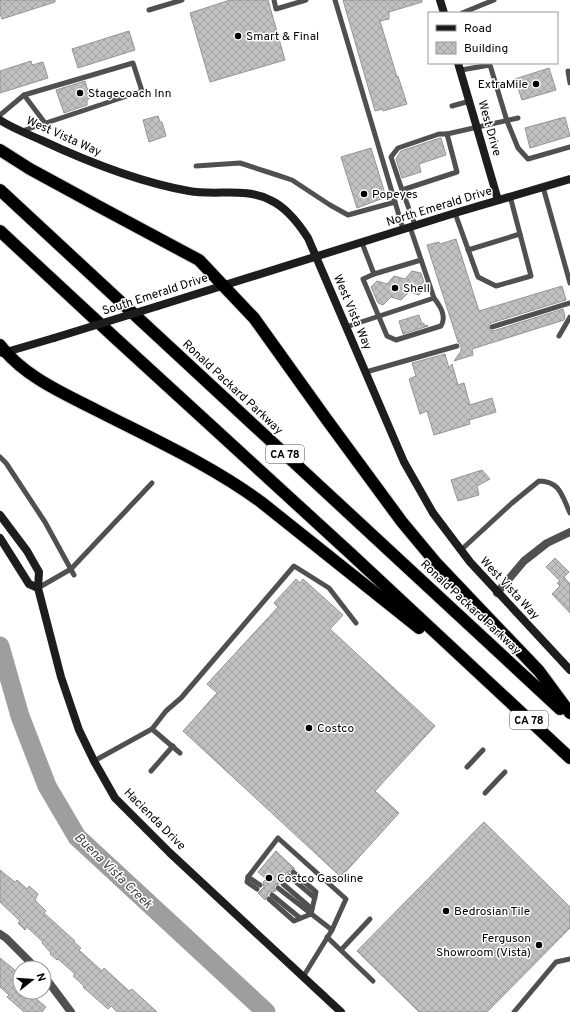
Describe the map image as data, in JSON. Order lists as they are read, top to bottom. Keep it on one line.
{"streets":{"highway":["Ronald Packard Parkway","CA 78"],"main road":["West Drive","West Vista Way","North Emerald Drive","South Emerald Drive","Hacienda Drive"]},"crossings":[["West Drive","North Emerald Drive"],["West Vista Way","North Emerald Drive"],["West Vista Way","South Emerald Drive"],["North Emerald Drive","South Emerald Drive"]],"water":["Buena Vista Creek"],"places":["Smart & Final","ExtraMile","Stagecoach Inn","Popeyes","Shell","Costco","Costco Gasoline","Bedrosian Tile","Ferguson Showroom (Vista)"],"legend":["Road","Building"],"north":"right"}
